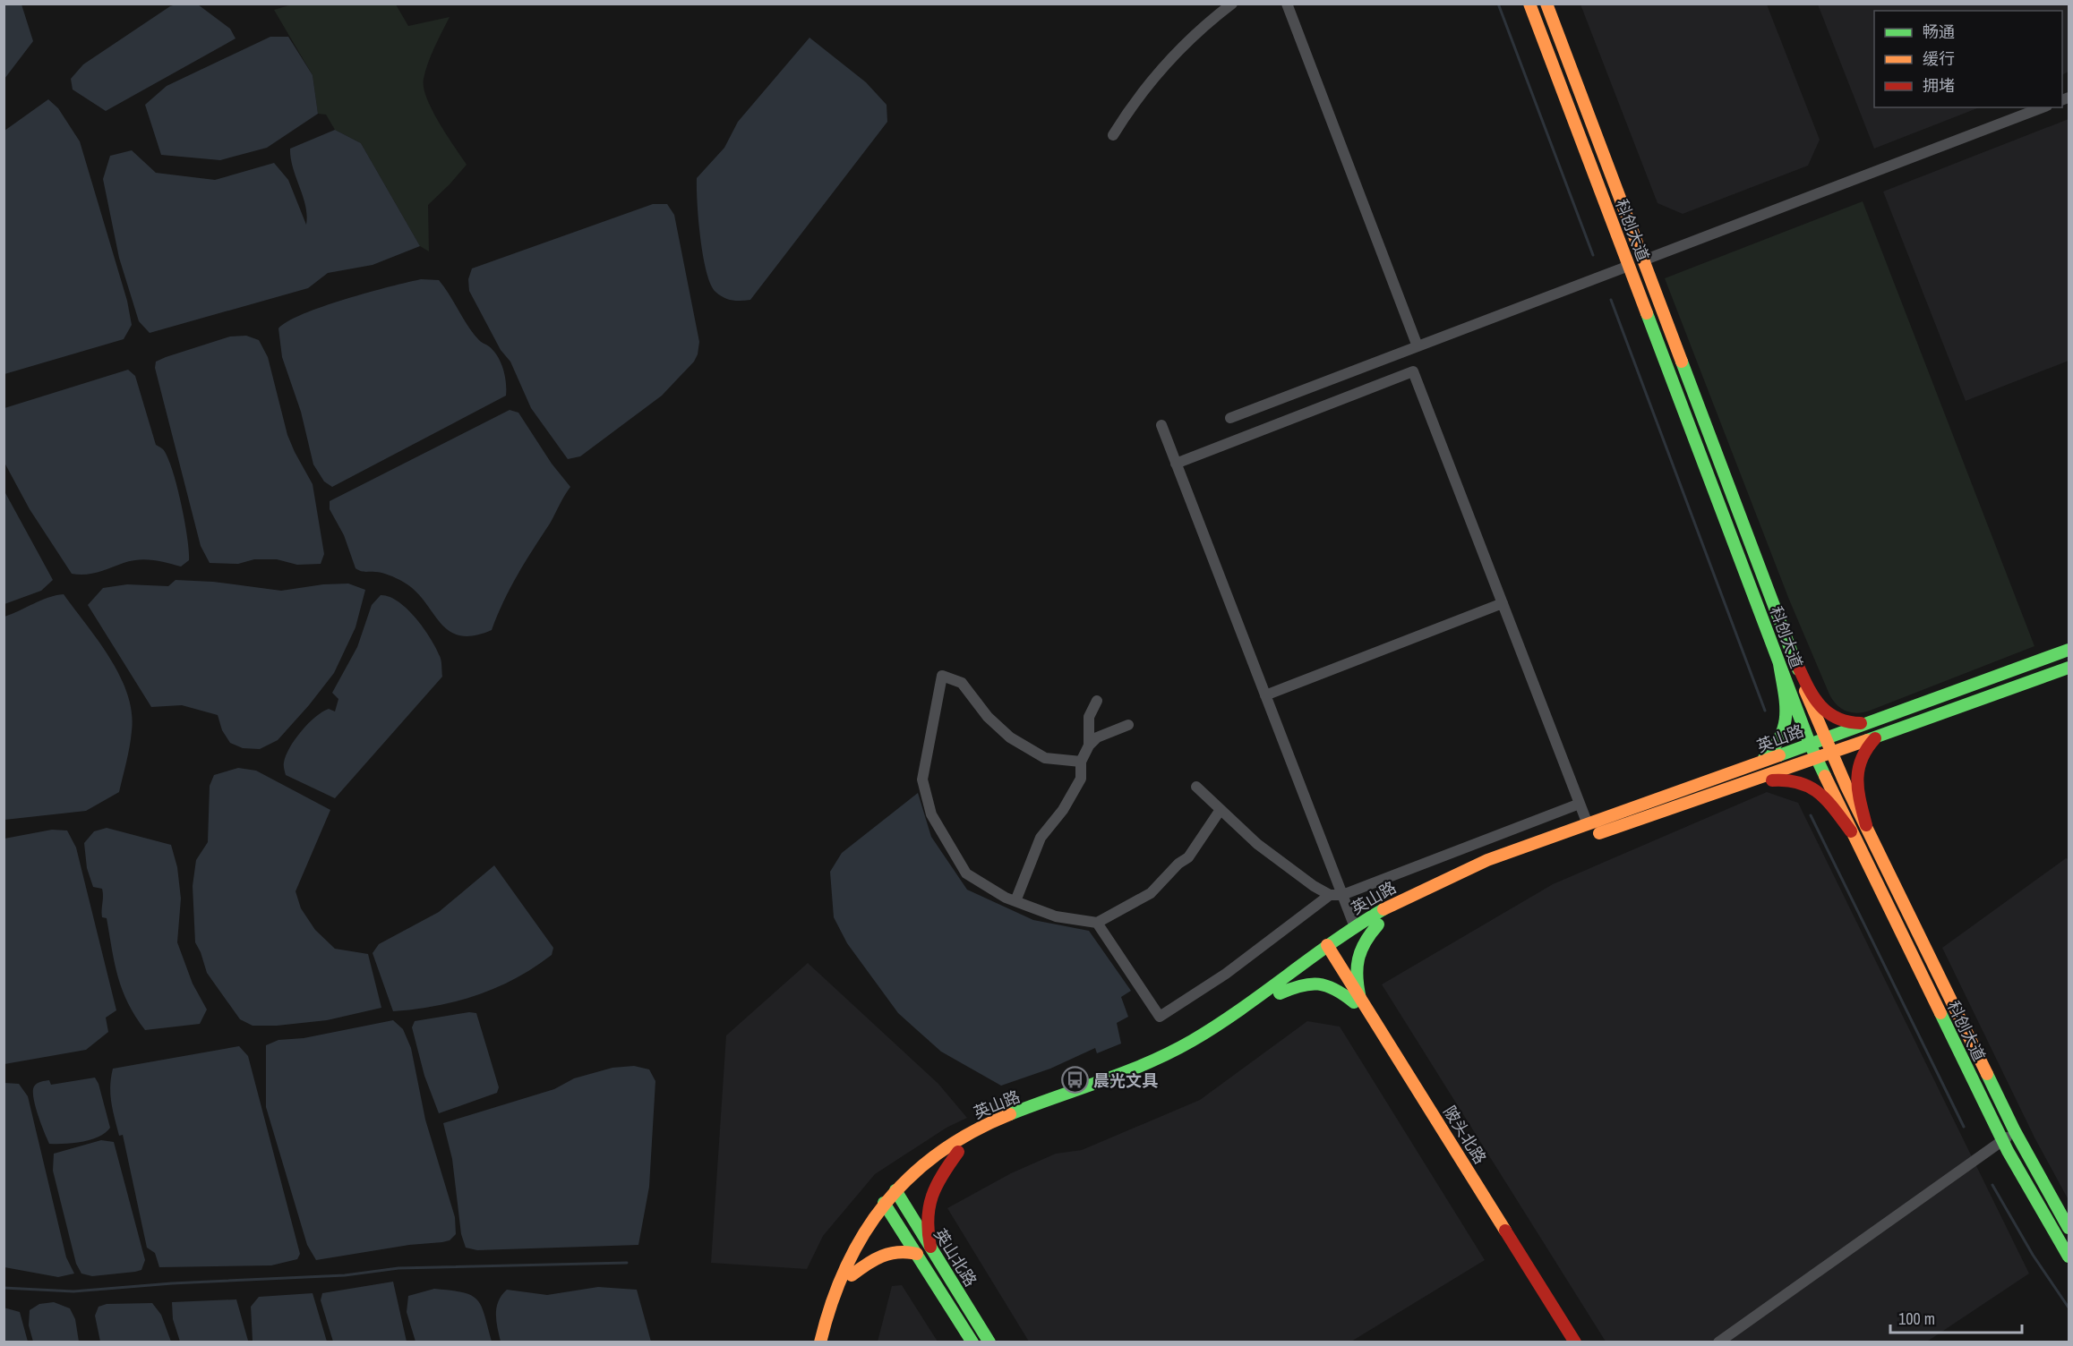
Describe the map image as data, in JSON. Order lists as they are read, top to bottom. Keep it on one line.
{"streets":{"main road":["科创大道","英山路","陂头北路","英山北路"]},"crossings":[["科创大道","英山路"],["英山路","陂头北路"],["英山路","英山北路"]],"places":{"bus stop":["晨光文具"]},"legend":["畅通","缓行","拥堵"],"scale_bar":"100 m"}
